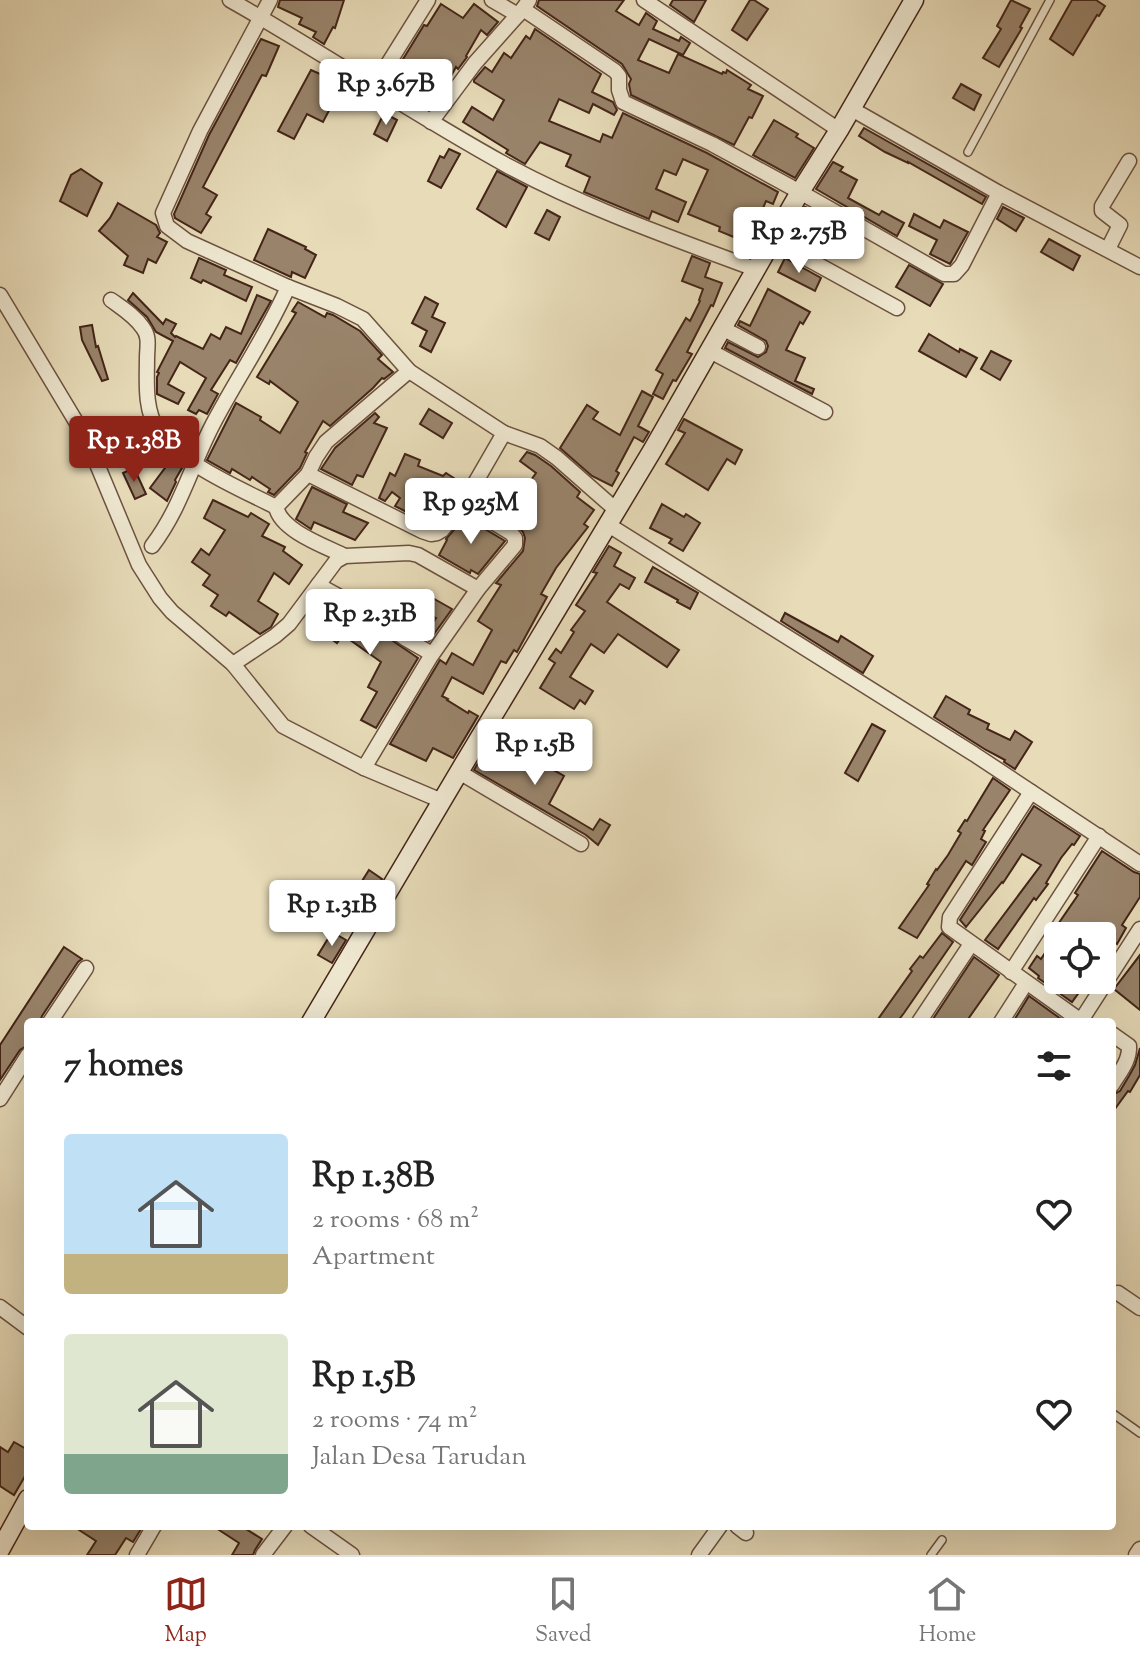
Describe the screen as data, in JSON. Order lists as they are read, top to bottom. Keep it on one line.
{"page":{"price":["Rp 3.67B","Rp 2.75B","Rp 1.38B","Rp 925M","Rp 2.31B","Rp 1.5B","Rp 1.31B"],"heading":"7 homes","list":[{"name":"Rp 1.38B","note":"2 rooms · 68 m² · Apartment"},{"name":"Rp 1.5B","note":"2 rooms · 74 m² · Jalan Desa Tarudan"}],"tabs":["Map","Saved","Home"]}}
